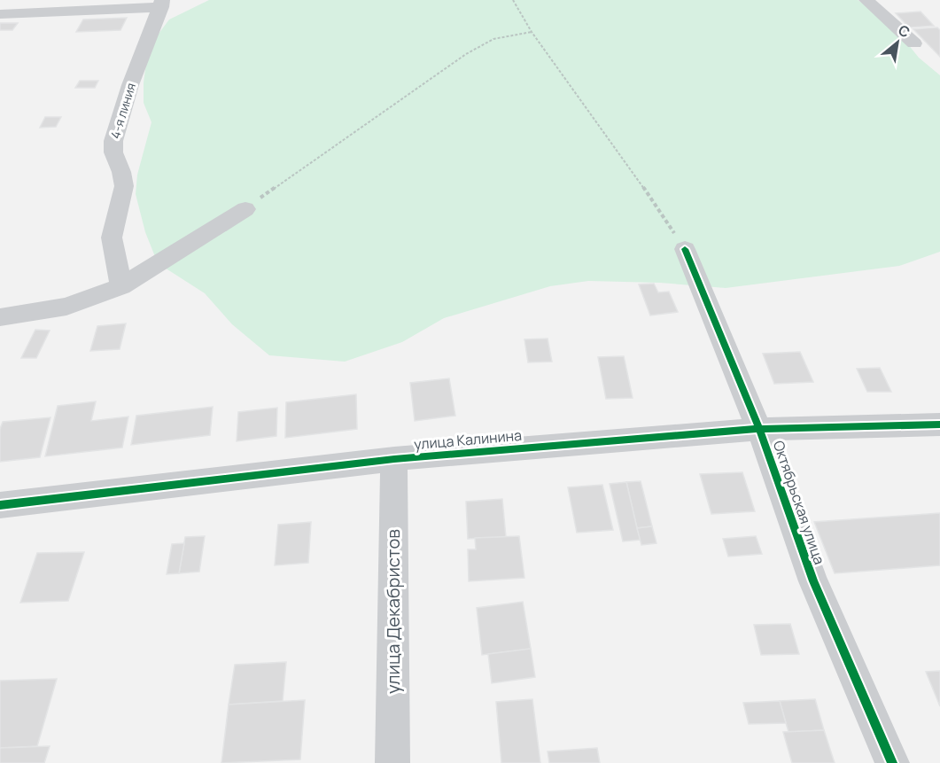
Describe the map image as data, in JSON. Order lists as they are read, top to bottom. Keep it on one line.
{"streets":{"street":["4-я линия","улица Калинина","Октябрьская улица","улица Декабристов"]},"crossings":[["улица Калинина","Октябрьская улица"],["улица Калинина","улица Декабристов"]],"north":"top right"}
